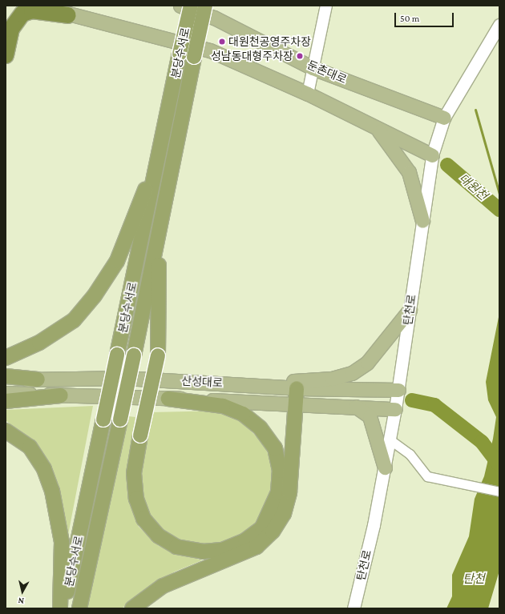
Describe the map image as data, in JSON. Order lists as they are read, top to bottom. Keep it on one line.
{"streets":{"highway":["분당수서로"],"main road":["둔촌대로","탄천로","산성대로"]},"crossings":[["둔촌대로","탄천로"],["탄천로","산성대로"]],"water":["대원천","탄천"],"places":["대원천공영주차장","성남동대형주차장"],"scale_bar":"50 m","north":"bottom"}
